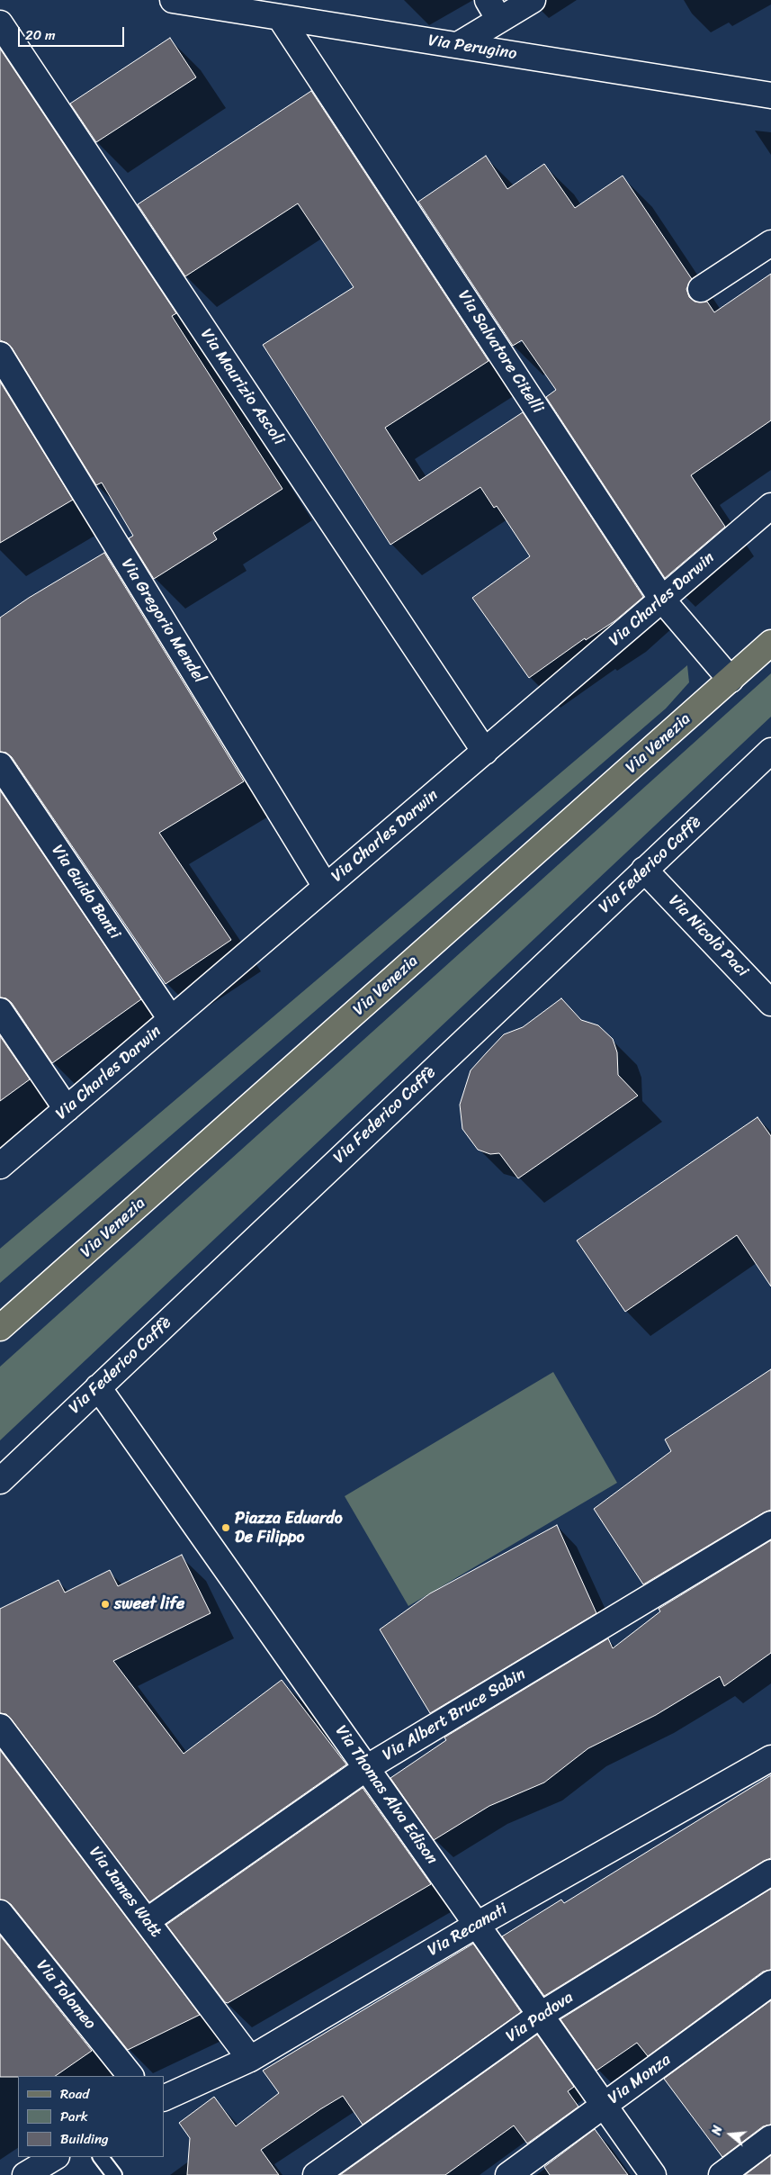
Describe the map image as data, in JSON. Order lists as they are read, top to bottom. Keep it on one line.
{"streets":{"main road":["Via Venezia"],"street":["Via Perugino","Via Salvatore Citelli","Via Maurizio Ascoli","Via Charles Darwin","Via Gregorio Mendel","Via Federico Caffè","Via Guido Banti","Via Nicolò Paci","Via Albert Bruce Sabin","Via Thomas Alva Edison","Via James Watt","Via Recanati","Via Tolomeo","Via Padova","Via Monza"]},"crossings":[["Via Perugino","Via Salvatore Citelli"],["Via Salvatore Citelli","Via Charles Darwin"],["Via Salvatore Citelli","Via Venezia"],["Via Maurizio Ascoli","Via Charles Darwin"],["Via Charles Darwin","Via Gregorio Mendel"],["Via Charles Darwin","Via Guido Banti"],["Via Federico Caffè","Via Nicolò Paci"],["Via Federico Caffè","Via Thomas Alva Edison"],["Via Albert Bruce Sabin","Via Thomas Alva Edison"],["Via Albert Bruce Sabin","Via James Watt"],["Via Thomas Alva Edison","Via Recanati"],["Via Thomas Alva Edison","Via Padova"],["Via Thomas Alva Edison","Via Monza"],["Via James Watt","Via Recanati"]],"places":["Piazza Eduardo De Filippo","sweet life"],"legend":["Road","Park","Building"],"scale_bar":"20 m","north":"left"}
